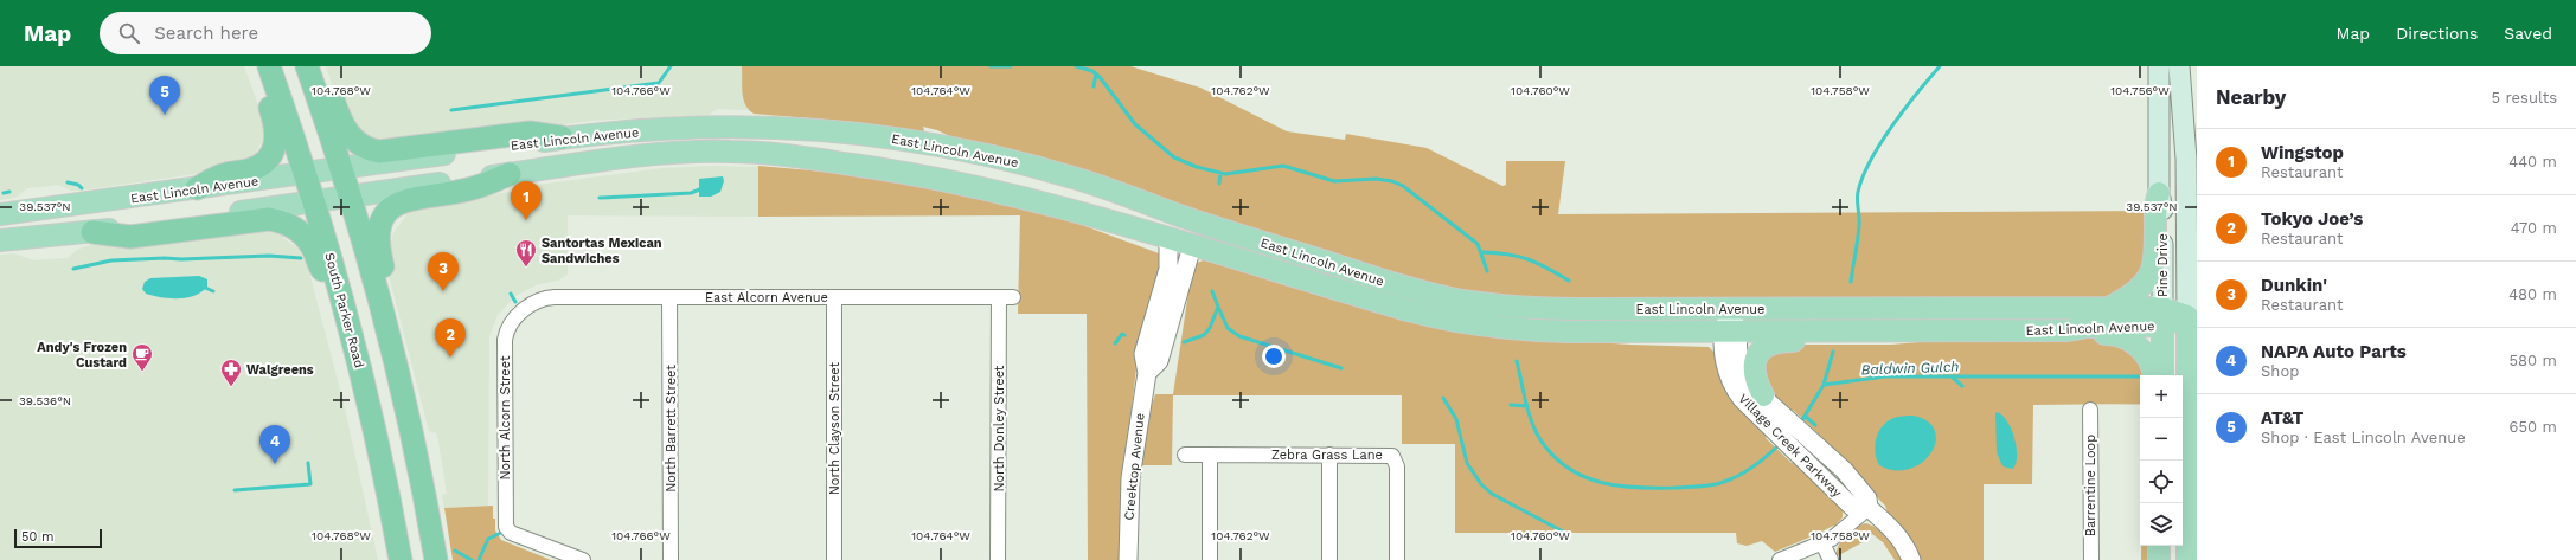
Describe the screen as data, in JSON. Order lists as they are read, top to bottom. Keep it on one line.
{"streets":{"highway":["South Parker Road"],"main road":["East Lincoln Avenue","Pine Drive"],"street":["East Alcorn Avenue","North Alcorn Street","North Barrett Street","North Clayson Street","North Donley Street","Village Creek Parkway","Zebra Grass Lane","Creektop Avenue","Barrentine Loop"]},"crossings":[["East Lincoln Avenue","Pine Drive"],["East Lincoln Avenue","South Parker Road"],["East Lincoln Avenue","Village Creek Parkway"],["East Lincoln Avenue","Creektop Avenue"],["East Alcorn Avenue","North Alcorn Street"],["East Alcorn Avenue","North Barrett Street"],["East Alcorn Avenue","North Clayson Street"],["East Alcorn Avenue","North Donley Street"]],"water":["Baldwin Gulch"],"places":{"restaurant":["Santortas Mexican Sandwiches"],"cafe":["Andy's Frozen Custard"],"pharmacy":["Walgreens"]},"scale_bar":"50 m","page":{"header":"Map","search":"Search here","nav":["Map","Directions","Saved"],"heading":["Nearby","5 results"],"pins":["5","1","3","2","4"],"list":[{"mark":"1","name":"Wingstop","note":"Restaurant","value":"440 m"},{"mark":"2","name":"Tokyo Joe’s","note":"Restaurant","value":"470 m"},{"mark":"3","name":"Dunkin'","note":"Restaurant","value":"480 m"},{"mark":"4","name":"NAPA Auto Parts","note":"Shop","value":"580 m"},{"mark":"5","name":"AT&T","note":"Shop · East Lincoln Avenue","value":"650 m"}],"map_buttons":["+","−"],"scale":"50 m"},"coordinates":["104.768°W","104.766°W","104.764°W","104.762°W","104.760°W","104.758°W","104.756°W","39.537°N","39.536°N"]}
